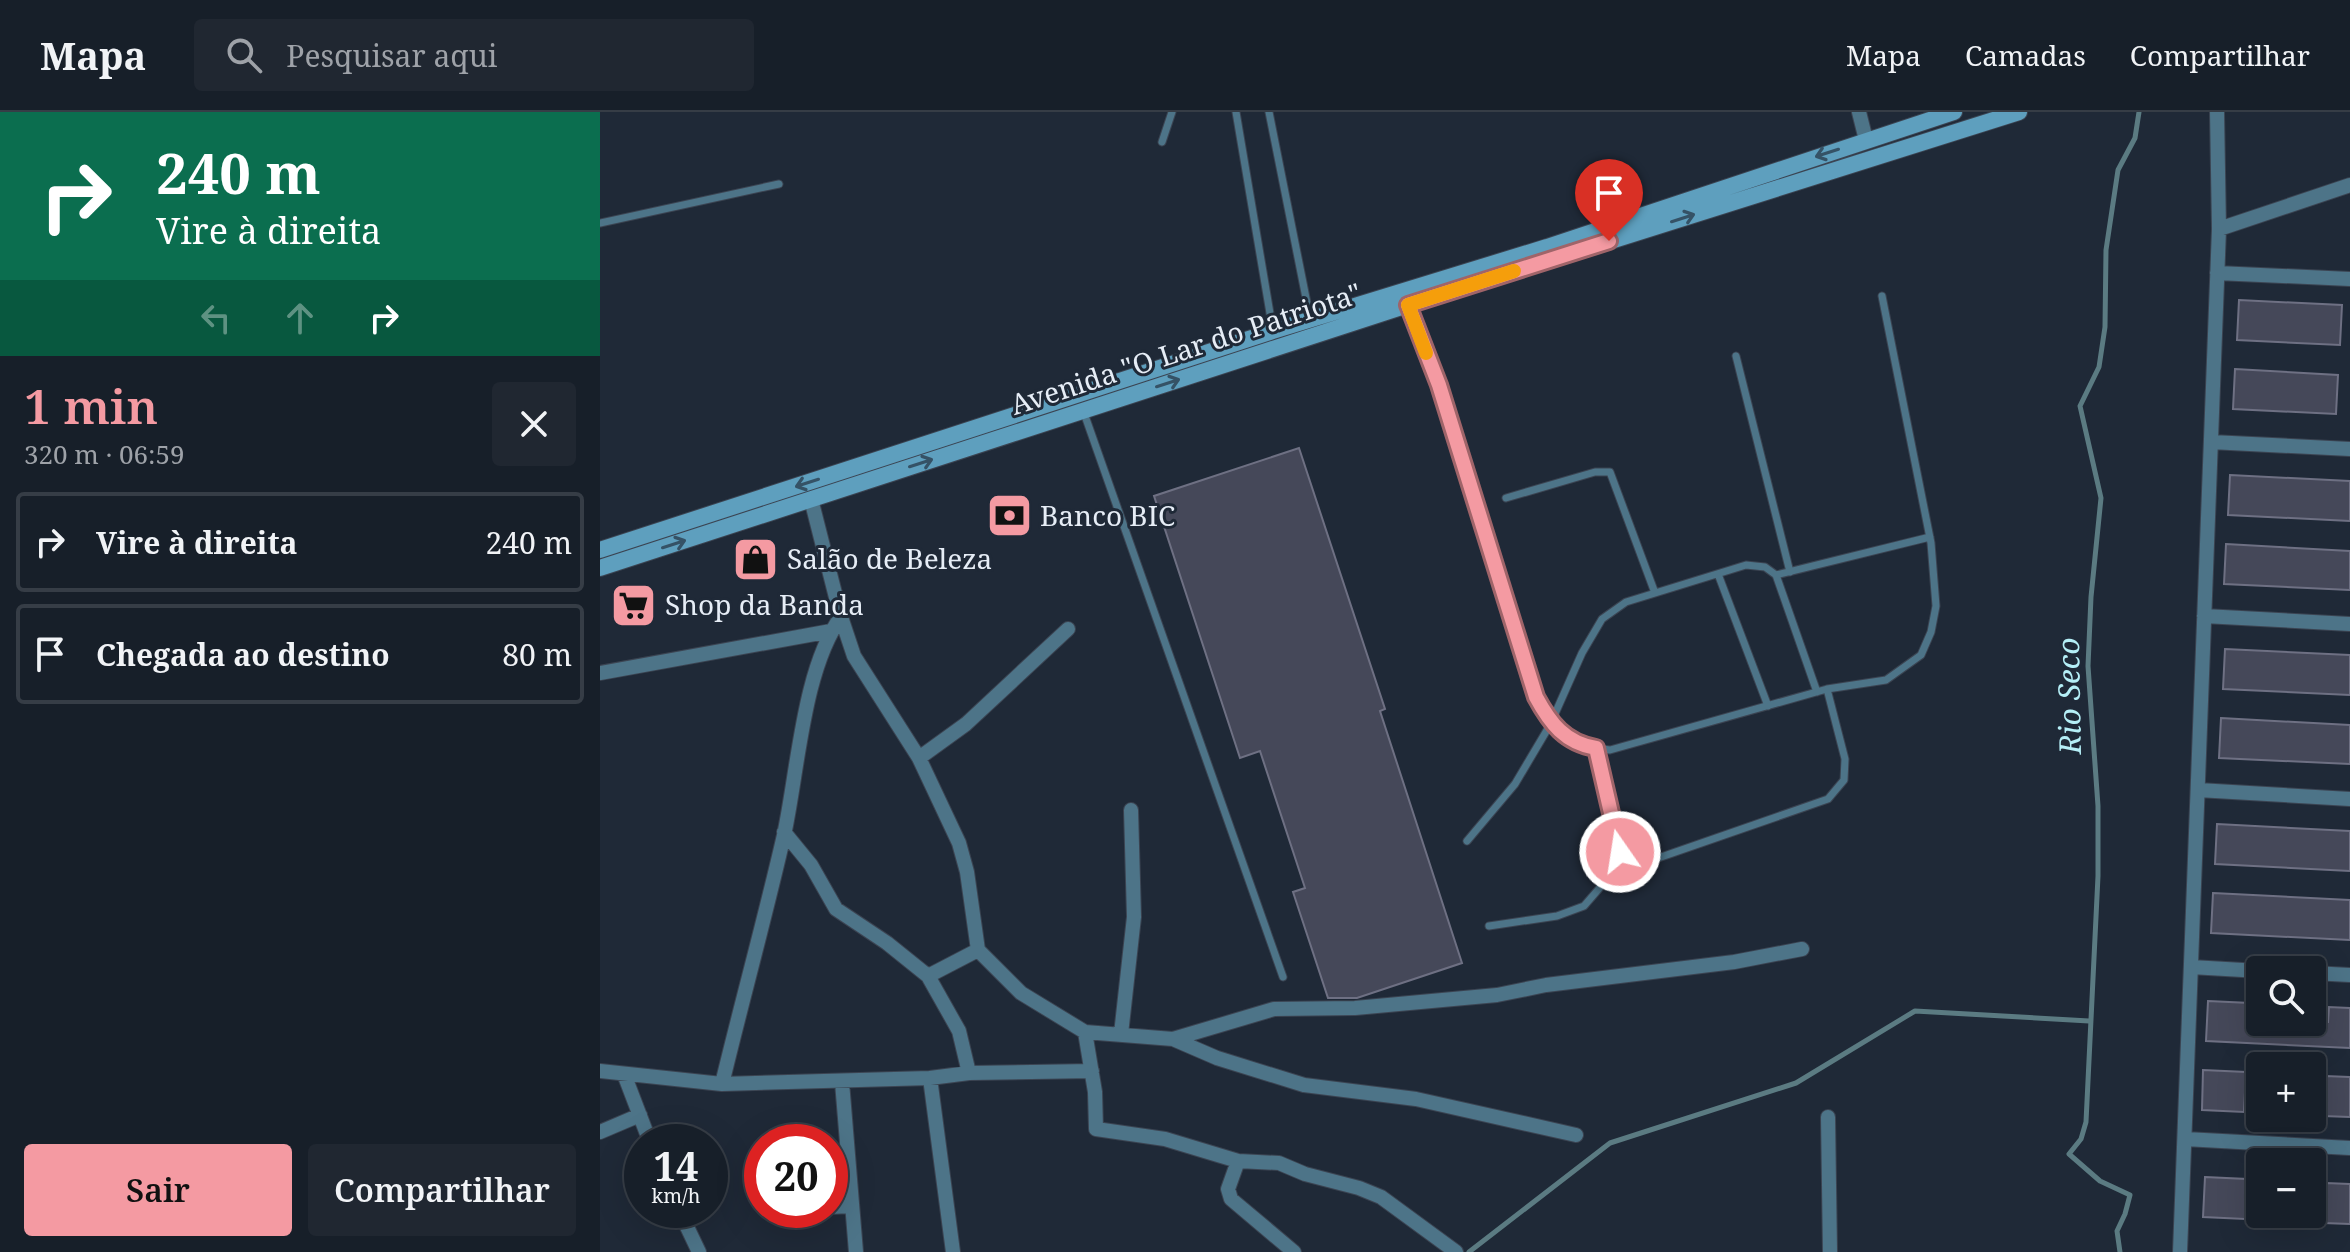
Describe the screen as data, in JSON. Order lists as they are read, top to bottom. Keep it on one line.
{"streets":{"main road":["Avenida \"O Lar do Patriota\""]},"water":["Rio Seco"],"places":{"bank":["Banco BIC"],"shop":["Salão de Beleza"],"supermarket":["Shop da Banda"]},"page":{"header":"Mapa","search":"Pesquisar aqui","nav":["Mapa","Camadas","Compartilhar"],"turn":["240 m","Vire à direita"],"heading":["1 min","320 m · 06:59"],"list":[{"name":"Vire à direita","value":"240 m"},{"name":"Chegada ao destino","value":"80 m"}],"map_buttons":["+","−"],"speed":"14 km/h","limit":"20","buttons":["Sair","Compartilhar"]}}
